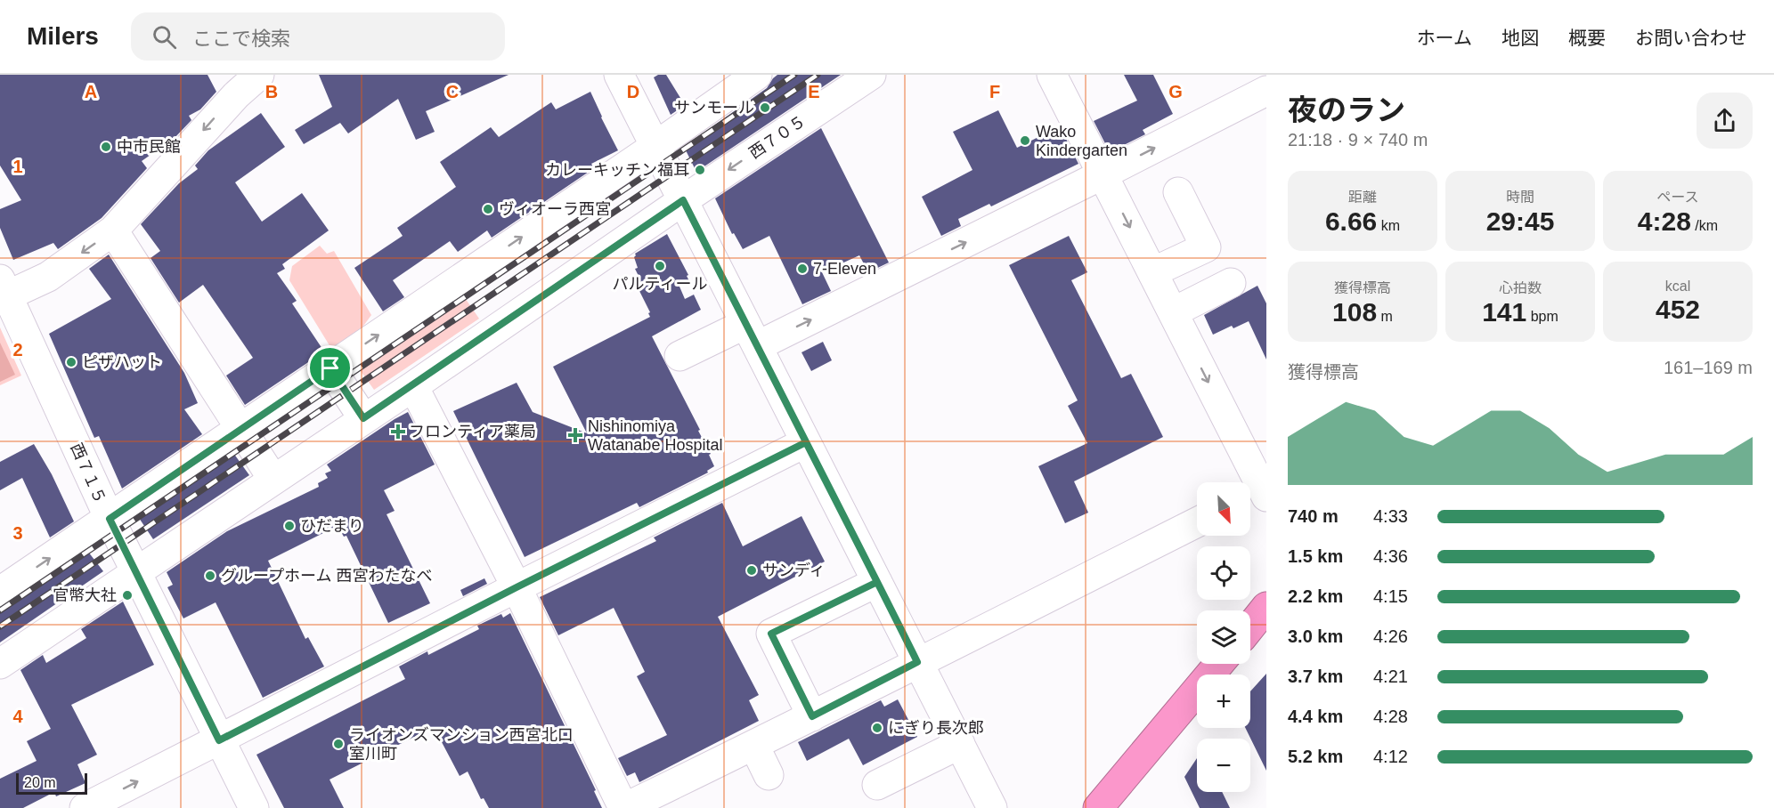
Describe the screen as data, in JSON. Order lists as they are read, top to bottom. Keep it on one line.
{"streets":{"street":["西７０５","西７１５"]},"crossings":[["西７０５","西７１５"]],"places":{"other":["サンモール","Wako Kindergarten","中市民館","カレーキッチン福耳","ヴィオーラ西宮","パルティール","7-Eleven","ピザハット","ひだまり","サンディ","グループホーム 西宮わたなべ","官幣大社","にぎり長次郎","ライオンズマンション西宮北口 室川町"],"health":["フロンティア薬局","Nishinomiya Watanabe Hospital"]},"scale_bar":"20 m","north":"bottom right","page":{"header":"Milers","search":"ここで検索","nav":["ホーム","地図","概要","お問い合わせ"],"heading":["夜のラン","21:18 · 9 × 740 m"],"stats":[["距離","6.66 km"],["時間","29:45"],["ペース","4:28 /km"],["獲得標高","108 m"],["心拍数","141 bpm"],["kcal","452"]],"chart":["獲得標高","161–169 m"],"map_buttons":["+","−"],"list":[{"name":"740 m","note":"4:33"},{"name":"1.5 km","note":"4:36"},{"name":"2.2 km","note":"4:15"},{"name":"3.0 km","note":"4:26"},{"name":"3.7 km","note":"4:21"},{"name":"4.4 km","note":"4:28"},{"name":"5.2 km","note":"4:12"}],"scale":"20 m"},"grid":{"columns":["A","B","C","D","E","F","G"],"rows":["1","2","3","4"]}}
